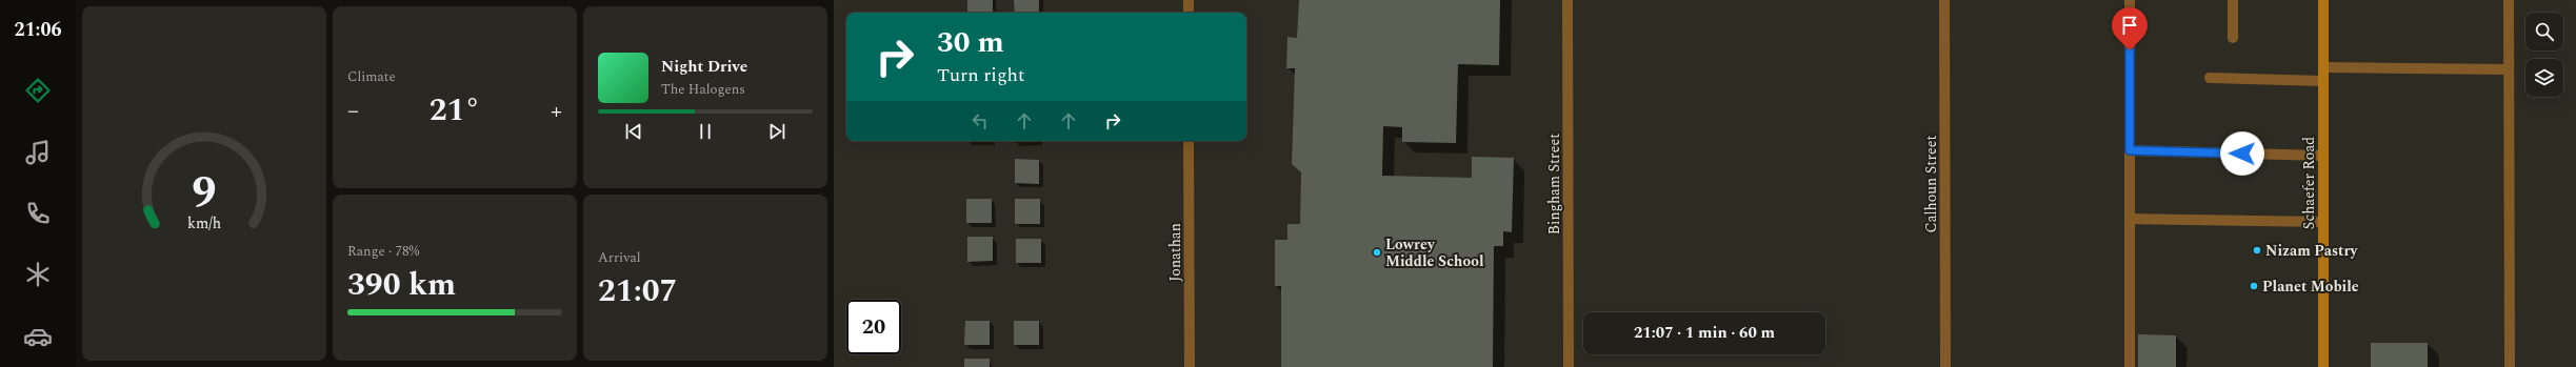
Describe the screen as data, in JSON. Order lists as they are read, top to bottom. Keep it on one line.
{"streets":{"main road":["Schaefer Road"],"street":["Bingham Street","Calhoun Street","Jonathan"]},"places":["Nizam Pastry","Lowrey Middle School","Planet Mobile"],"page":{"tabs":"21:06","tile":["Climate",["Range · 78%","390 km"],["Arrival","21:07"]],"turn":["30 m","Turn right"],"song":["Night Drive","The Halogens"],"heat":["−","21°","+"],"limit":"20","trip":"21:07 · 1 min · 60 m","gauge":["9","km/h"]}}
